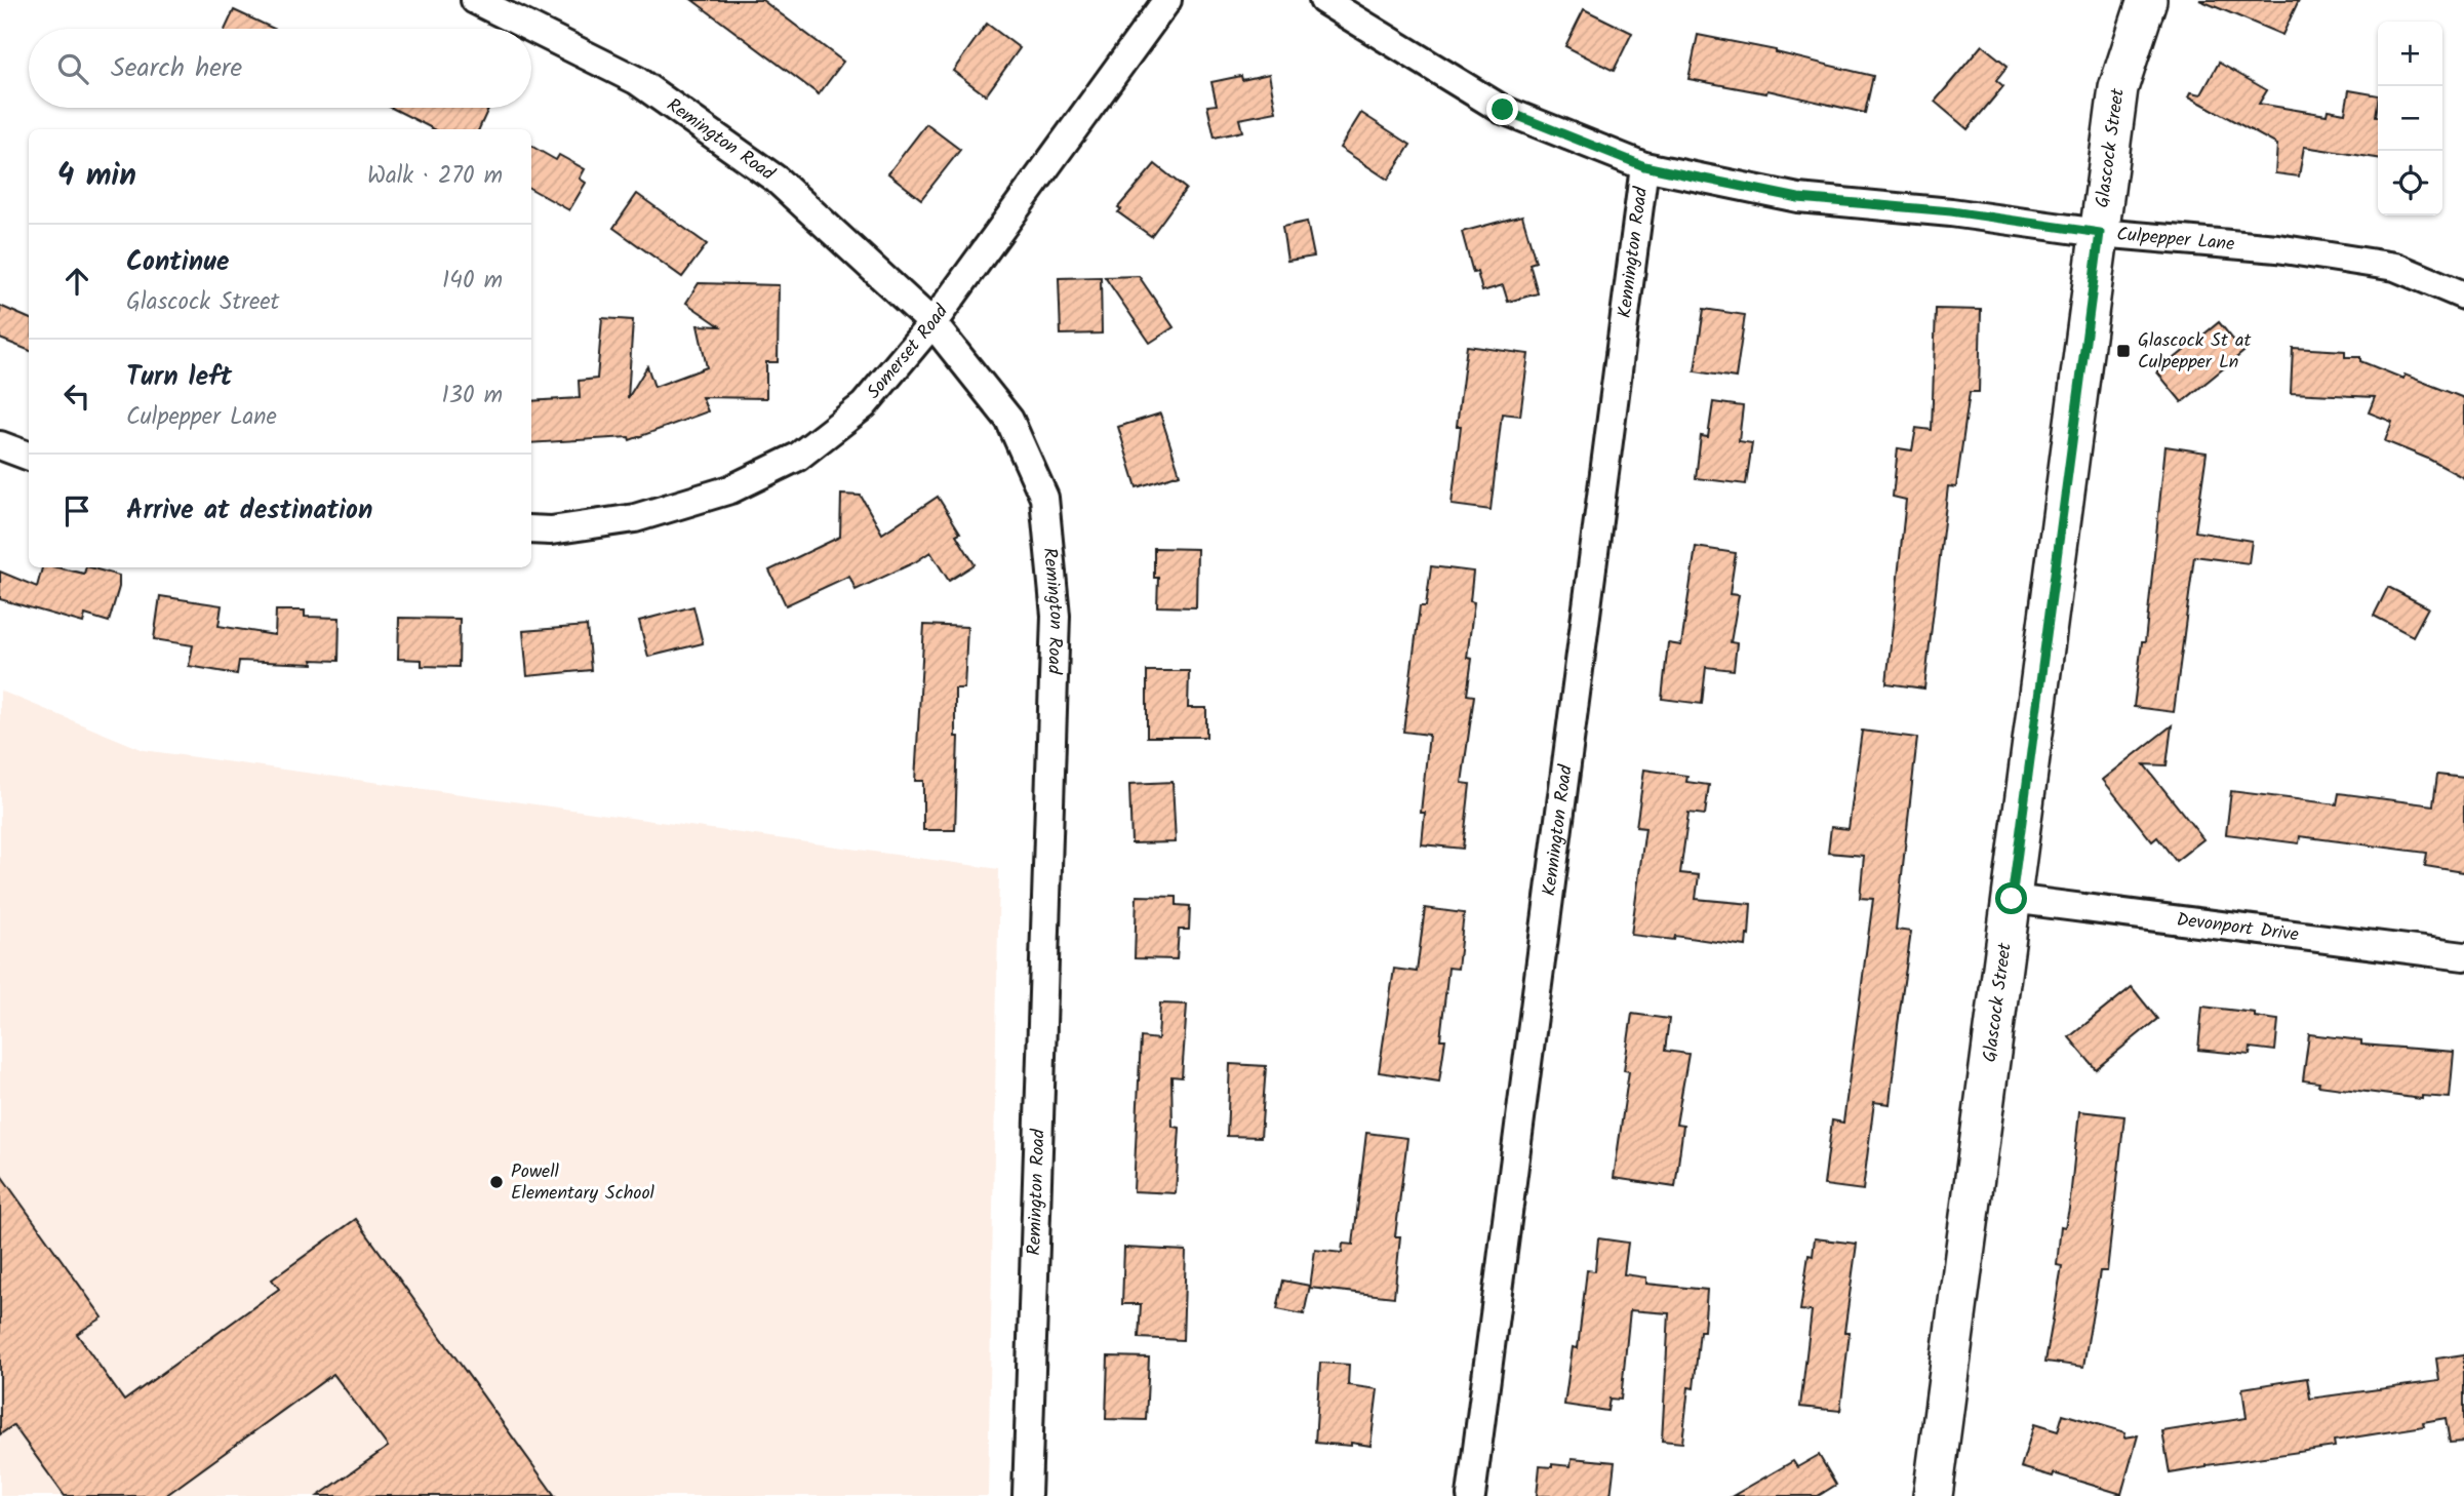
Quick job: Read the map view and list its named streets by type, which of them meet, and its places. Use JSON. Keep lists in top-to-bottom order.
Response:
{
  "streets": {
    "street": [
      "Remington Road",
      "Glascock Street",
      "Culpepper Lane",
      "Kennington Road",
      "Somerset Road",
      "Devonport Drive"
    ]
  },
  "crossings": [
    ["Remington Road", "Somerset Road"],
    ["Glascock Street", "Culpepper Lane"],
    ["Glascock Street", "Devonport Drive"],
    ["Culpepper Lane", "Kennington Road"]
  ],
  "places": {
    "transit": ["Glascock St at Culpepper Ln"],
    "other": ["Powell Elementary School"]
  },
  "page": {
    "map_buttons": ["+", "−"],
    "search": "Search here",
    "heading": ["4 min", "Walk · 270 m"],
    "list": [
      ["Continue", "Glascock Street", "140 m"],
      ["Turn left", "Culpepper Lane", "130 m"],
      "Arrive at destination"
    ]
  }
}
